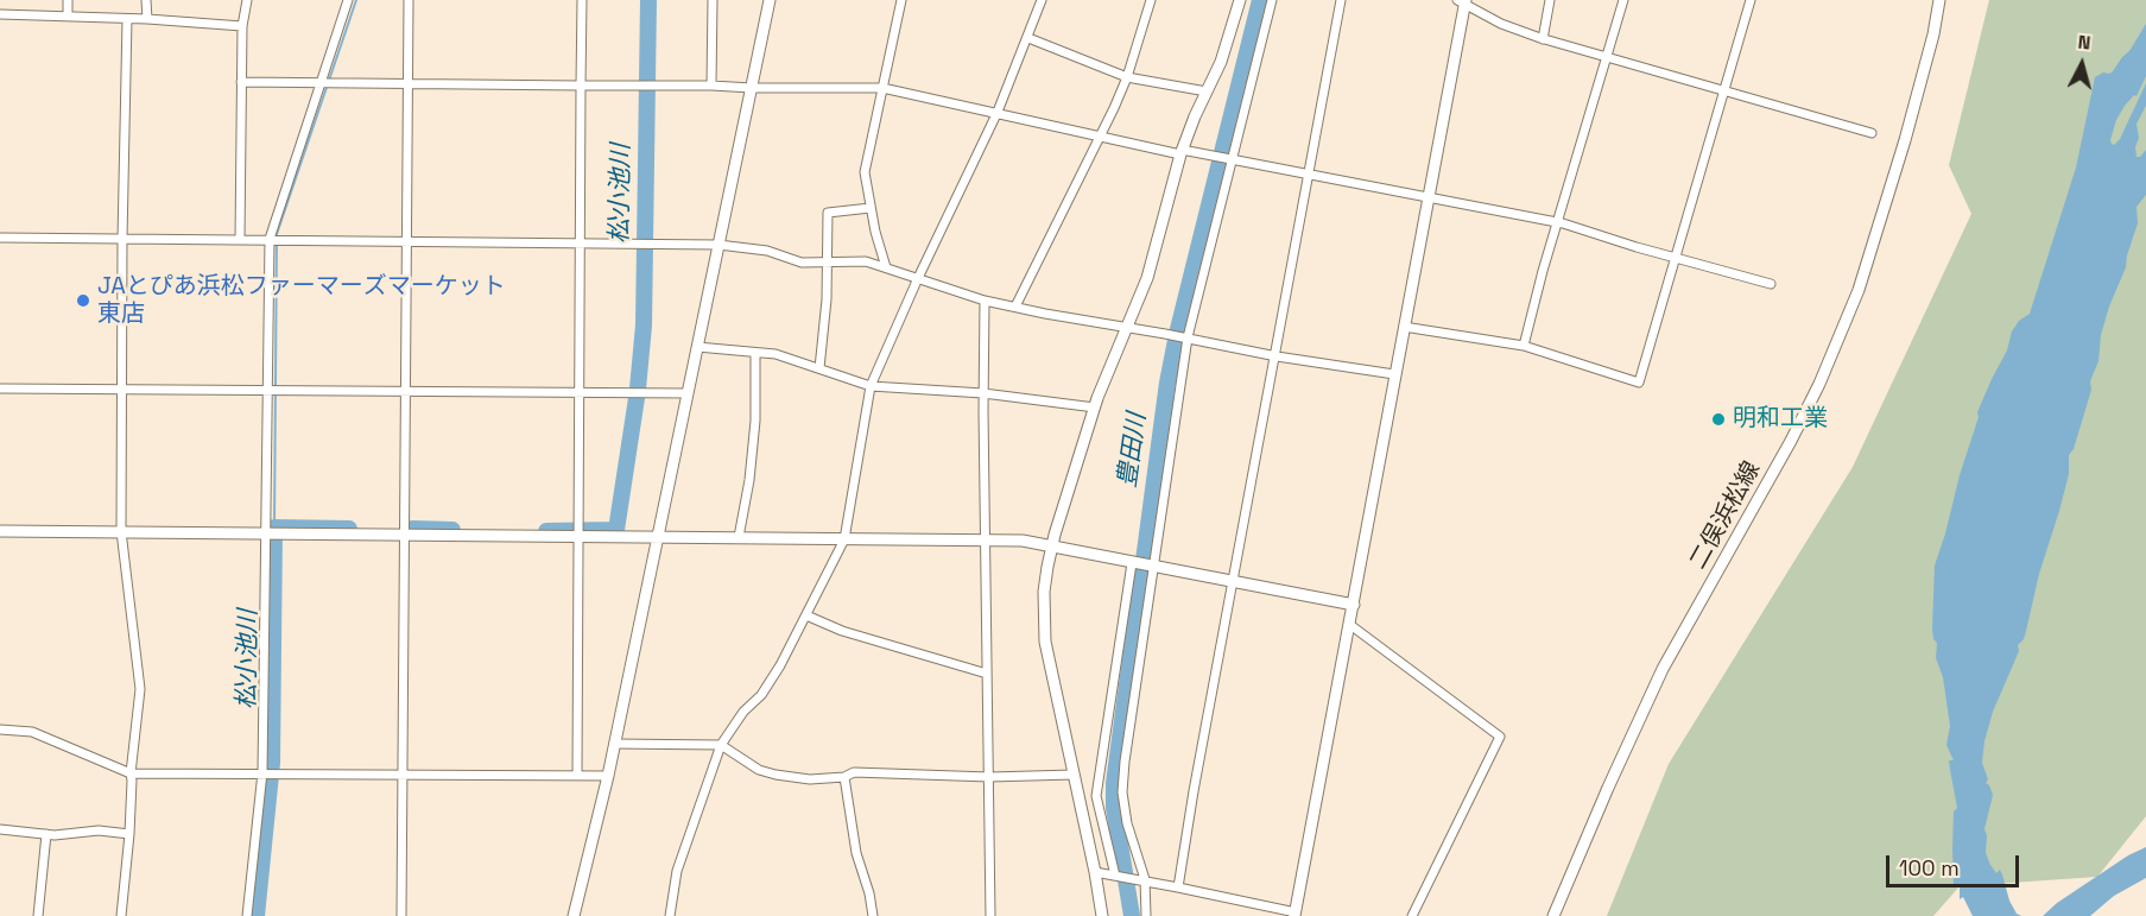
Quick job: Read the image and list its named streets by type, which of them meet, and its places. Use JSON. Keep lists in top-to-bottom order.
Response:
{
  "streets": {
    "street": ["二俣浜松線"]
  },
  "water": ["松小池川", "豊田川"],
  "places": ["JAとぴあ浜松ファーマーズマーケット 東店", "明和工業"],
  "scale_bar": "100 m",
  "north": "top"
}
